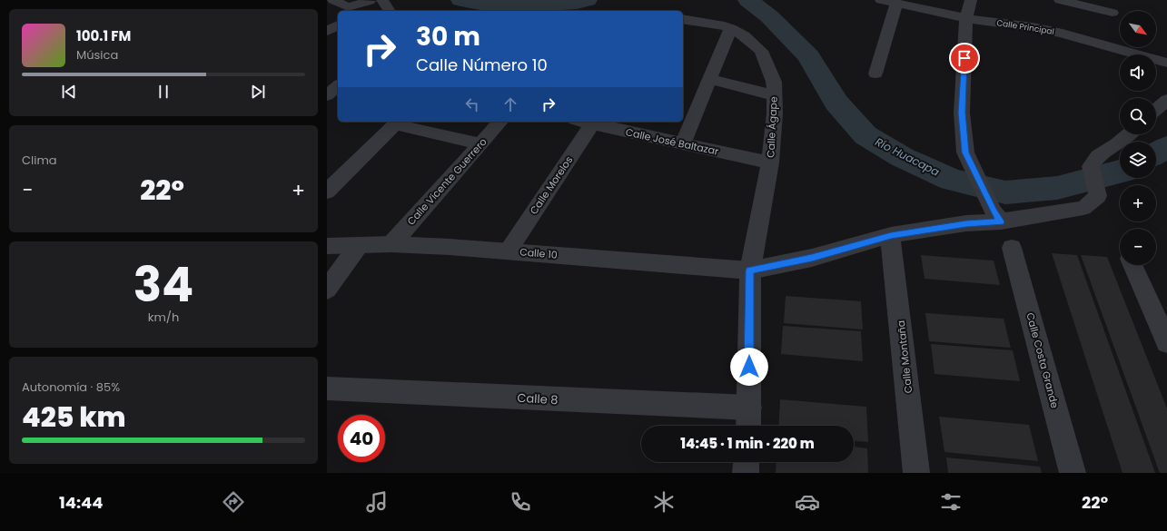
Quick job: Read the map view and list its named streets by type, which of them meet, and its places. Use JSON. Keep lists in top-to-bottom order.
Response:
{
  "streets": {
    "street": [
      "Calle Principal",
      "Calle Ágape",
      "Calle José Baltazar",
      "Calle Vicente Guerrero",
      "Calle Morelos",
      "Calle 10",
      "Calle Montaña",
      "Calle Costa Grande",
      "Calle 8"
    ]
  },
  "crossings": [
    ["Calle Ágape", "Calle José Baltazar"],
    ["Calle Ágape", "Calle 10"],
    ["Calle Ágape", "Calle 8"],
    ["Calle Vicente Guerrero", "Calle 10"],
    ["Calle Morelos", "Calle 10"]
  ],
  "water": ["Río Huacapa"],
  "north": "bottom right",
  "page": {
    "map_buttons": ["+", "−"],
    "turn": ["30 m", "Calle Número 10"],
    "song": ["100.1 FM", "Música"],
    "tile": [
      "Clima",
      ["34", "km/h"],
      ["Autonomía · 85%", "425 km"]
    ],
    "heat": ["−", "22°", "+"],
    "limit": "40",
    "trip": "14:45 · 1 min · 220 m",
    "tabs": ["14:44", "22°"]
  }
}
